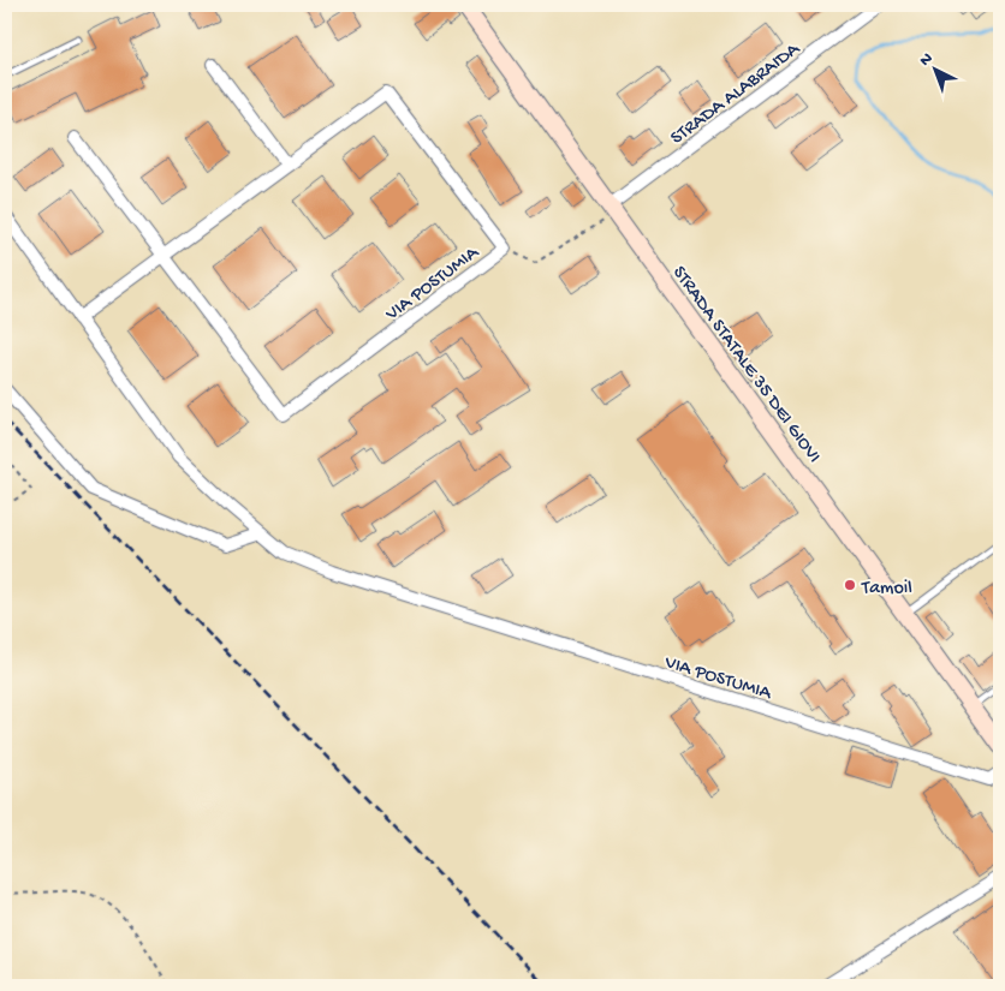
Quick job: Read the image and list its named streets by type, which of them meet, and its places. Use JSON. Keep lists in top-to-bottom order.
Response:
{
  "streets": {
    "main road": ["STRADA STATALE 35 DEI GIOVI"],
    "street": ["STRADA ALABRAIDA", "VIA POSTUMIA"]
  },
  "crossings": [
    ["STRADA ALABRAIDA", "STRADA STATALE 35 DEI GIOVI"]
  ],
  "places": ["Tamoil"],
  "north": "top left"
}
